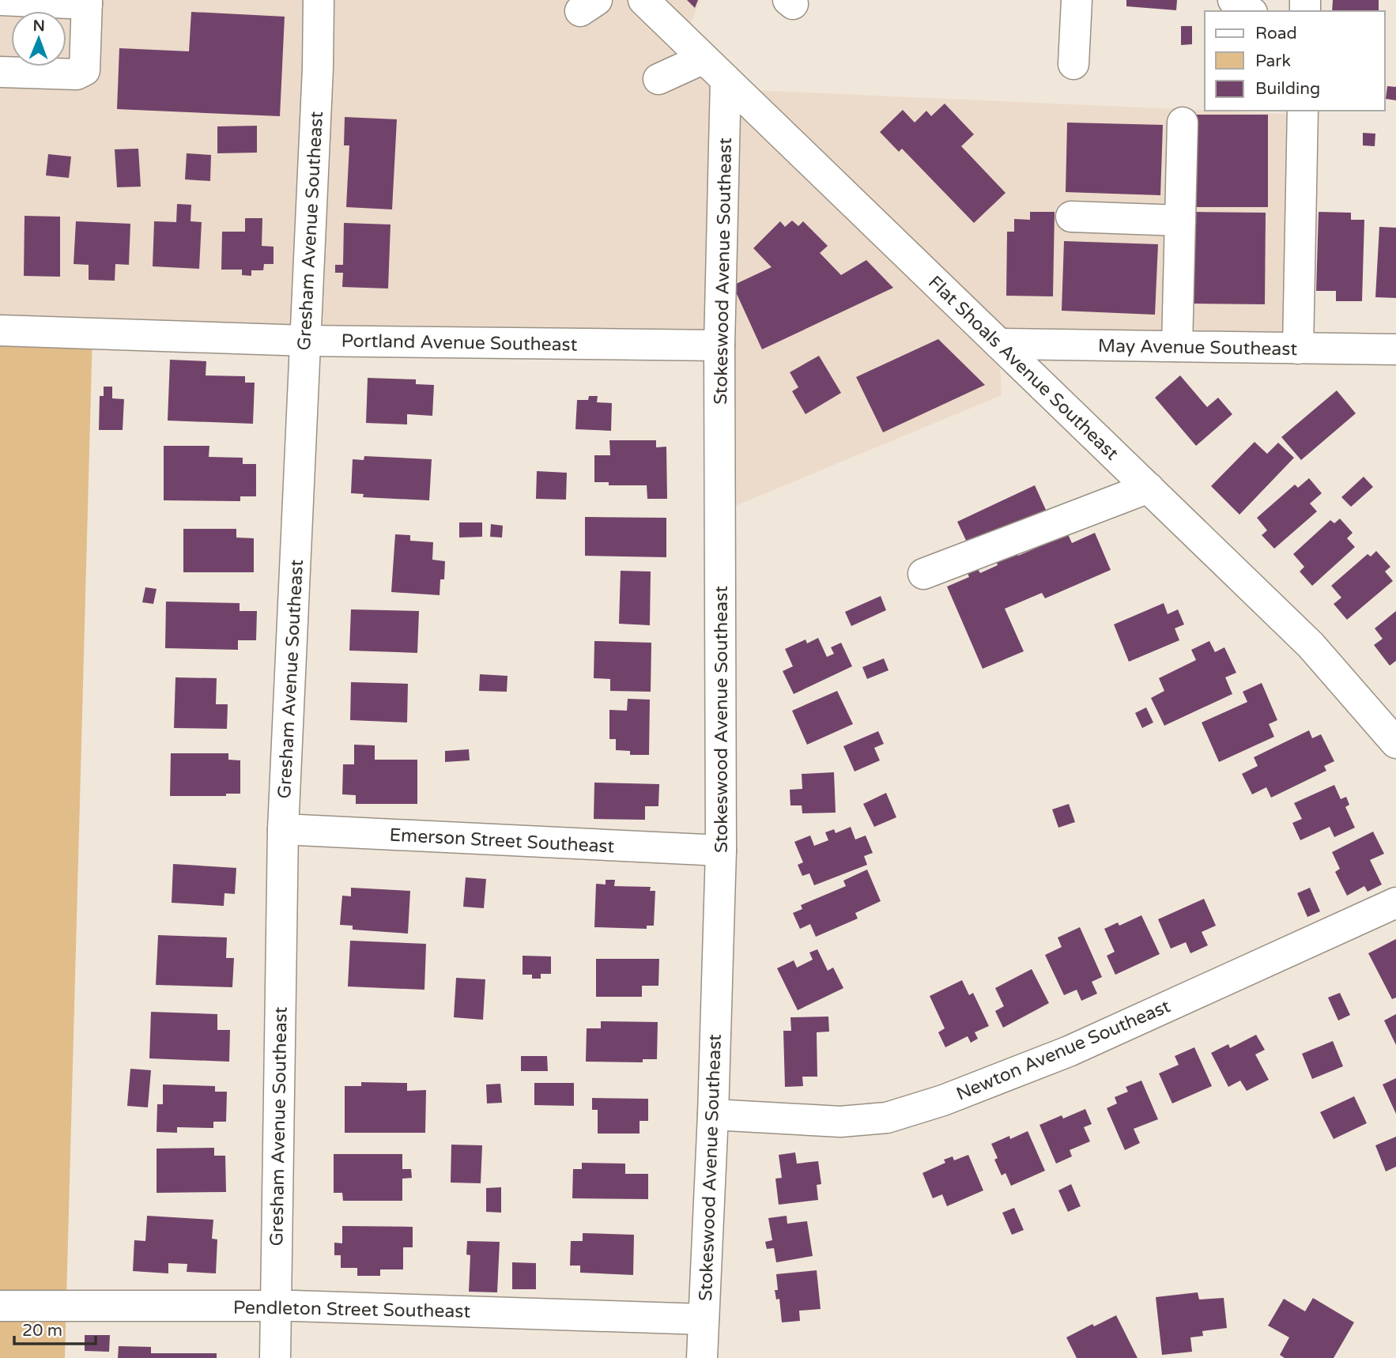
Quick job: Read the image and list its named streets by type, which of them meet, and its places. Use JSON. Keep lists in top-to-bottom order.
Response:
{
  "streets": {
    "street": [
      "Gresham Avenue Southeast",
      "Stokeswood Avenue Southeast",
      "Portland Avenue Southeast",
      "May Avenue Southeast",
      "Flat Shoals Avenue Southeast",
      "Emerson Street Southeast",
      "Newton Avenue Southeast",
      "Pendleton Street Southeast"
    ]
  },
  "crossings": [
    ["Gresham Avenue Southeast", "Portland Avenue Southeast"],
    ["Gresham Avenue Southeast", "Emerson Street Southeast"],
    ["Gresham Avenue Southeast", "Pendleton Street Southeast"],
    ["Stokeswood Avenue Southeast", "Portland Avenue Southeast"],
    ["Stokeswood Avenue Southeast", "Flat Shoals Avenue Southeast"],
    ["Stokeswood Avenue Southeast", "Emerson Street Southeast"],
    ["Stokeswood Avenue Southeast", "Newton Avenue Southeast"],
    ["Stokeswood Avenue Southeast", "Pendleton Street Southeast"],
    ["May Avenue Southeast", "Flat Shoals Avenue Southeast"]
  ],
  "legend": ["Road", "Park", "Building"],
  "scale_bar": "20 m",
  "north": "top"
}
